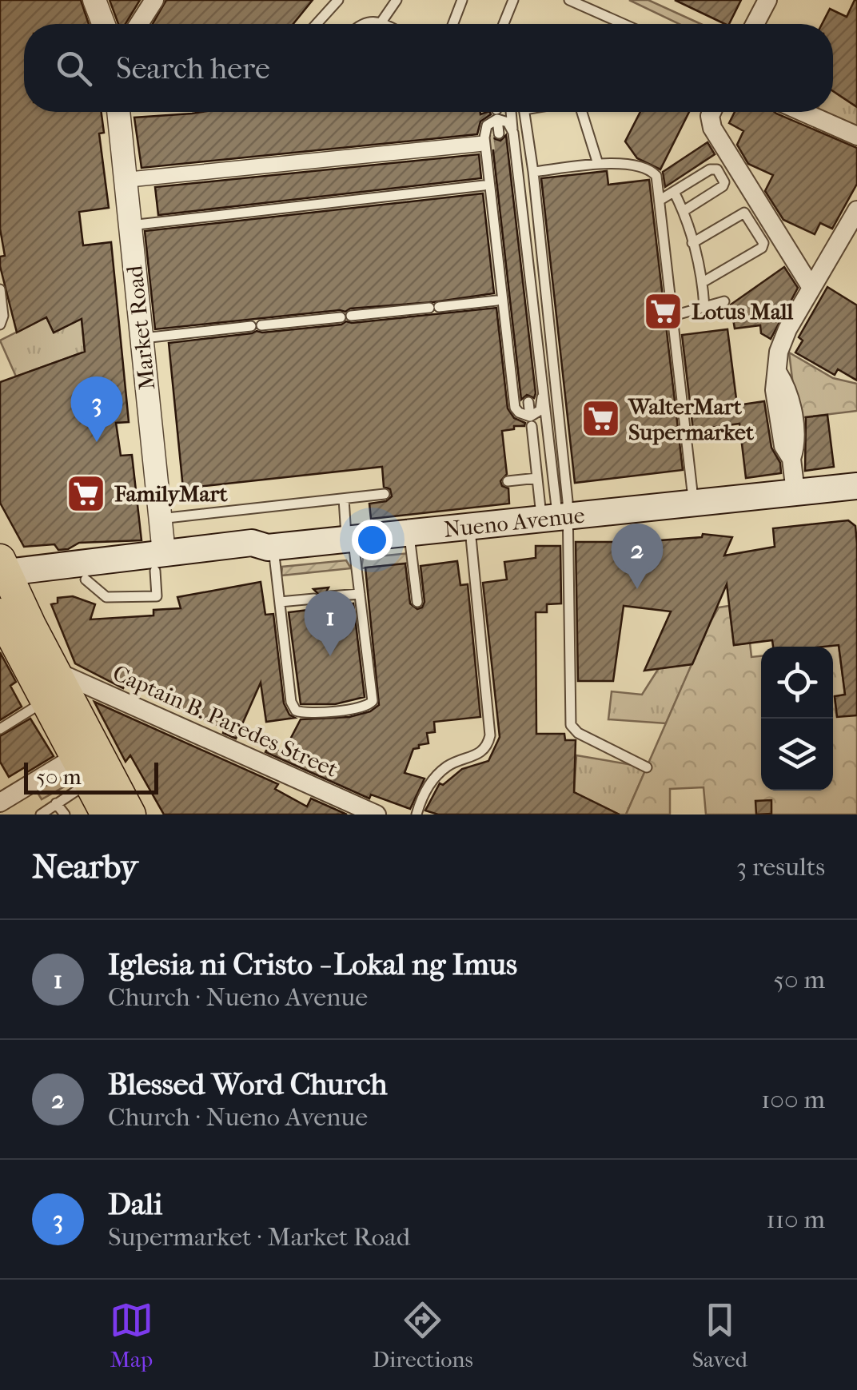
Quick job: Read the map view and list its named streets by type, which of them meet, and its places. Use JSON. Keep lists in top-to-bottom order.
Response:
{
  "streets": {
    "main road": ["Nueno Avenue"],
    "street": ["Market Road", "Captain B. Paredes Street"]
  },
  "crossings": [
    ["Market Road", "Nueno Avenue"]
  ],
  "places": {
    "supermarket": ["Lotus Mall", "WalterMart Supermarket", "FamilyMart"]
  },
  "scale_bar": "50 m",
  "page": {
    "search": "Search here",
    "pins": ["3", "2", "1"],
    "scale": "50 m",
    "heading": ["Nearby", "3 results"],
    "list": [
      {
        "mark": "1",
        "name": "Iglesia ni Cristo - Lokal ng Imus",
        "note": "Church · Nueno Avenue",
        "value": "50 m"
      },
      {
        "mark": "2",
        "name": "Blessed Word Church",
        "note": "Church · Nueno Avenue",
        "value": "100 m"
      },
      {
        "mark": "3",
        "name": "Dali",
        "note": "Supermarket · Market Road",
        "value": "110 m"
      }
    ],
    "nav": ["Map", "Directions", "Saved"]
  }
}
